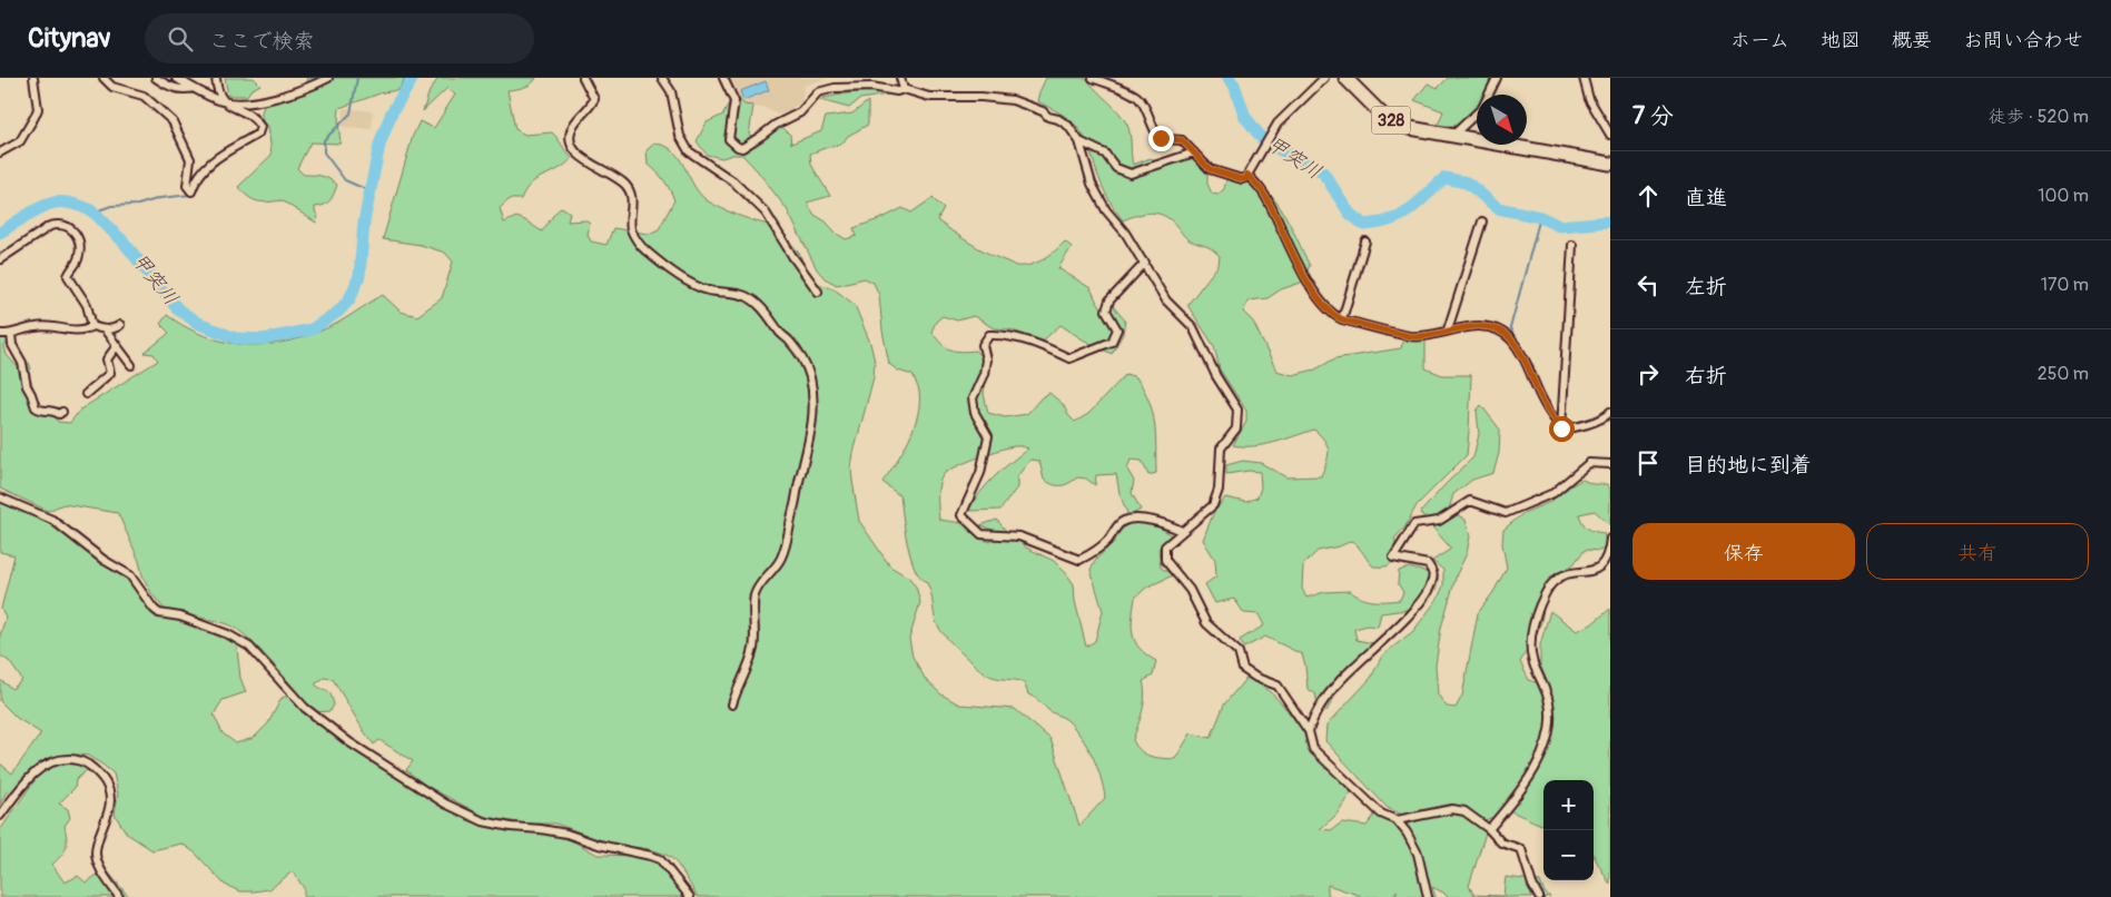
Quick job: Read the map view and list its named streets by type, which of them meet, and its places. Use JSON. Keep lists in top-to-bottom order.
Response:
{
  "streets": {
    "highway": ["328"]
  },
  "water": ["甲突川"],
  "north": "bottom right",
  "page": {
    "header": "Citynav",
    "search": "ここで検索",
    "nav": [
      "ホーム",
      "地図",
      "概要",
      "お問い合わせ"
    ],
    "heading": ["7 分", "徒歩 · 520 m"],
    "list": [
      ["直進", "100 m"],
      ["左折", "170 m"],
      ["右折", "250 m"],
      "目的地に到着"
    ],
    "buttons": ["保存", "共有"],
    "map_buttons": ["+", "−"]
  }
}
